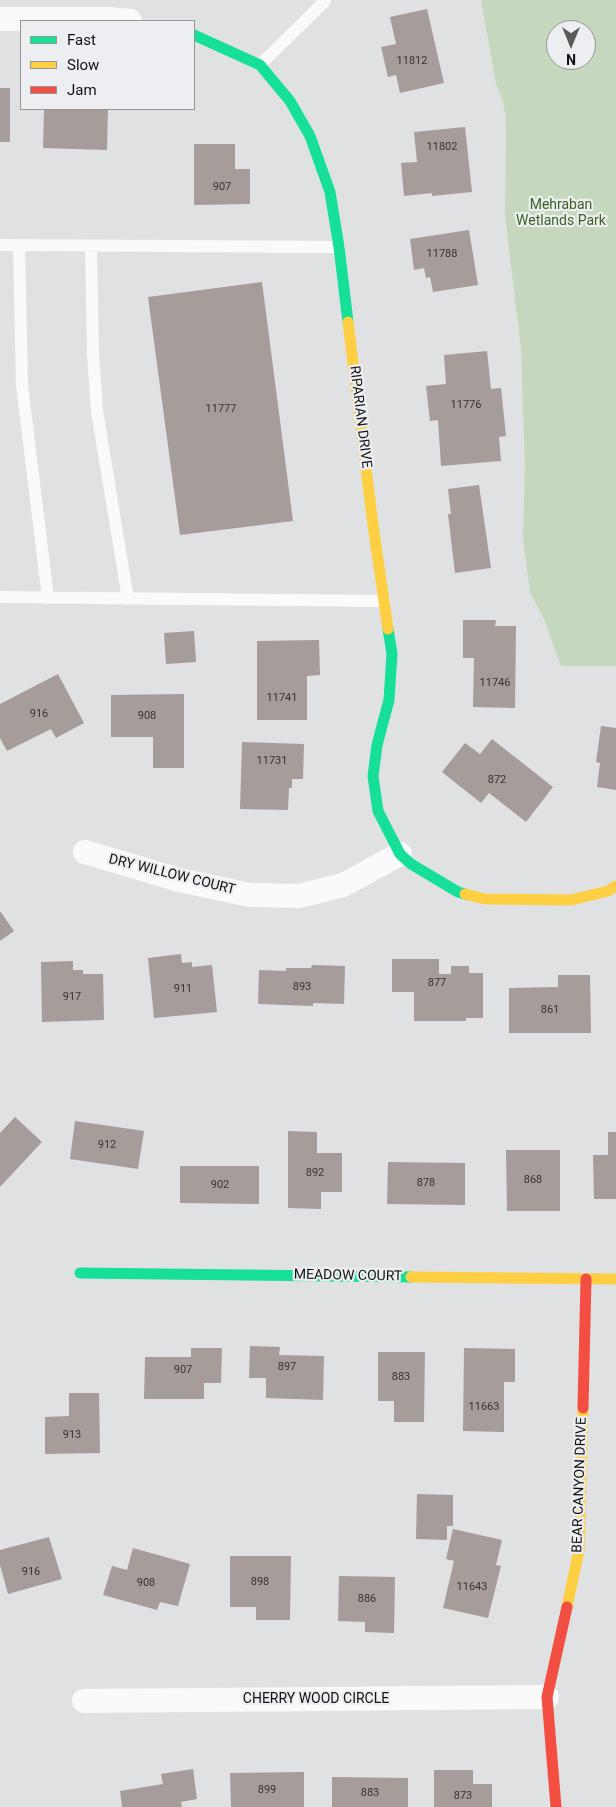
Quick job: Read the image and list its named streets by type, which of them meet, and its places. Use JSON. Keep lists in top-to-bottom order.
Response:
{
  "streets": {
    "street": [
      "RIPARIAN DRIVE",
      "DRY WILLOW COURT",
      "MEADOW COURT",
      "BEAR CANYON DRIVE",
      "CHERRY WOOD CIRCLE"
    ]
  },
  "crossings": [
    ["RIPARIAN DRIVE", "DRY WILLOW COURT"],
    ["MEADOW COURT", "BEAR CANYON DRIVE"],
    ["BEAR CANYON DRIVE", "CHERRY WOOD CIRCLE"]
  ],
  "parks": ["Mehraban Wetlands Park"],
  "house_numbers": [
    "11812",
    "11802",
    "907",
    "11788",
    "11776",
    "11777",
    "11746",
    "11741",
    "916",
    "908",
    "11731",
    "872",
    "877",
    "893",
    "911",
    "917",
    "861",
    "912",
    "892",
    "868",
    "878",
    "902",
    "897",
    "907",
    "883",
    "11663",
    "913",
    "916",
    "898",
    "908",
    "11643",
    "886",
    "899",
    "883",
    "873"
  ],
  "legend": ["Fast", "Slow", "Jam"],
  "north": "bottom"
}
